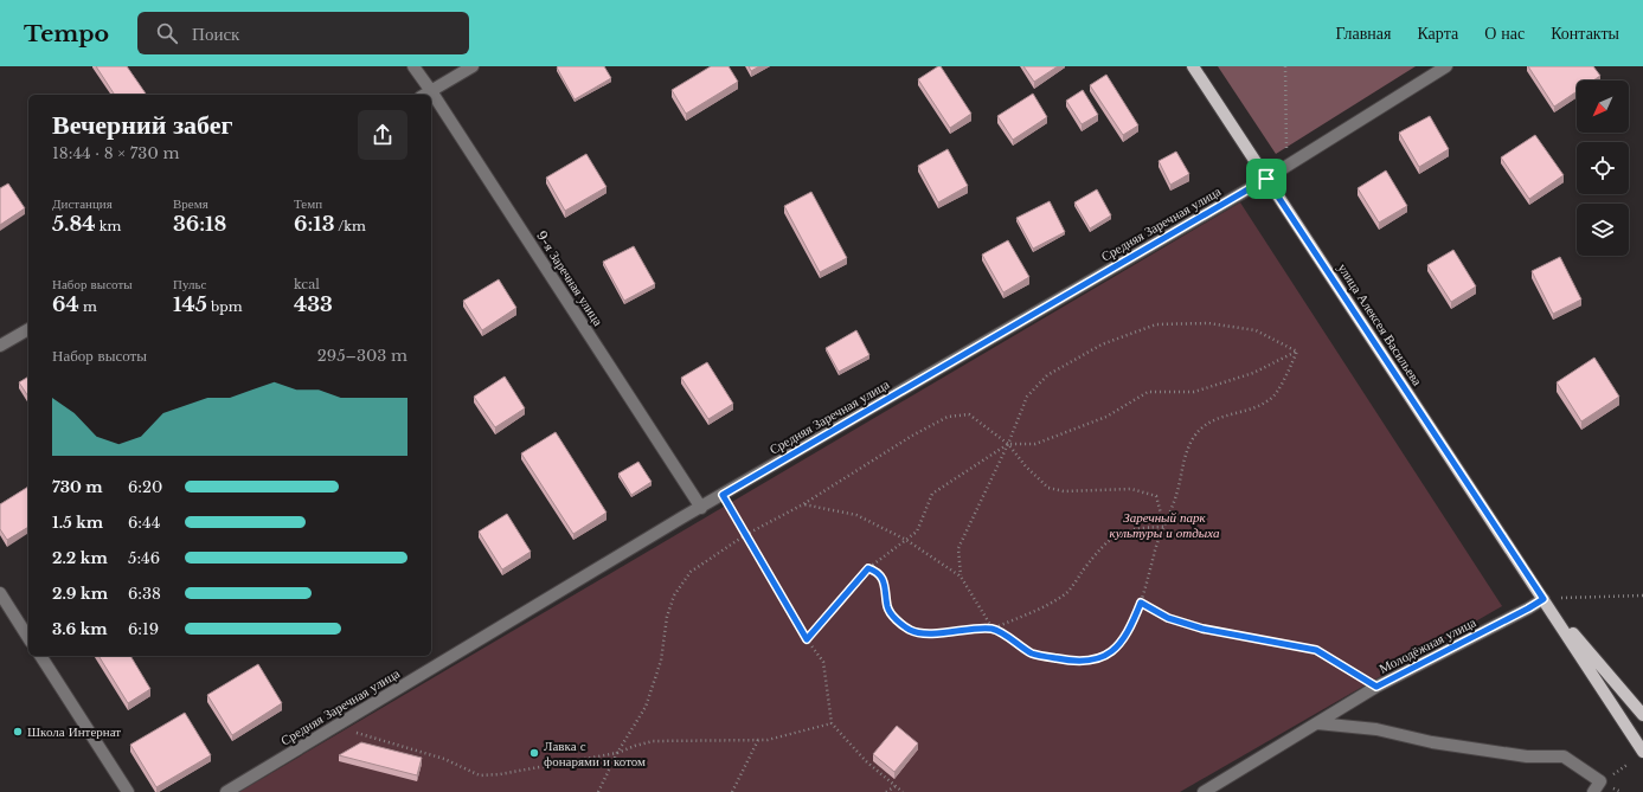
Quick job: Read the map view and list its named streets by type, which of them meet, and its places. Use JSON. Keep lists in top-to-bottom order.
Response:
{
  "streets": {
    "main road": ["улица Алексея Васильева"],
    "street": ["Средняя Заречная улица", "9-я Заречная улица", "Молодёжная улица"]
  },
  "crossings": [
    ["Средняя Заречная улица", "9-я Заречная улица"],
    ["Средняя Заречная улица", "улица Алексея Васильева"],
    ["улица Алексея Васильева", "Молодёжная улица"]
  ],
  "parks": ["Заречный парк культуры и отдыха"],
  "places": ["Школа Интернат", "Лавка с фонарями и котом"],
  "north": "bottom left",
  "page": {
    "header": "Tempo",
    "search": "Поиск",
    "nav": [
      "Главная",
      "Карта",
      "О нас",
      "Контакты"
    ],
    "heading": ["Вечерний забег", "18:44 · 8 × 730 m"],
    "stats": [
      ["Дистанция", "5.84 km"],
      ["Время", "36:18"],
      ["Темп", "6:13 /km"],
      ["Набор высоты", "64 m"],
      ["Пульс", "145 bpm"],
      ["kcal", "433"]
    ],
    "chart": ["Набор высоты", "295–303 m"],
    "list": [
      {
        "name": "730 m",
        "note": "6:20"
      },
      {
        "name": "1.5 km",
        "note": "6:44"
      },
      {
        "name": "2.2 km",
        "note": "5:46"
      },
      {
        "name": "2.9 km",
        "note": "6:38"
      },
      {
        "name": "3.6 km",
        "note": "6:19"
      }
    ]
  }
}
